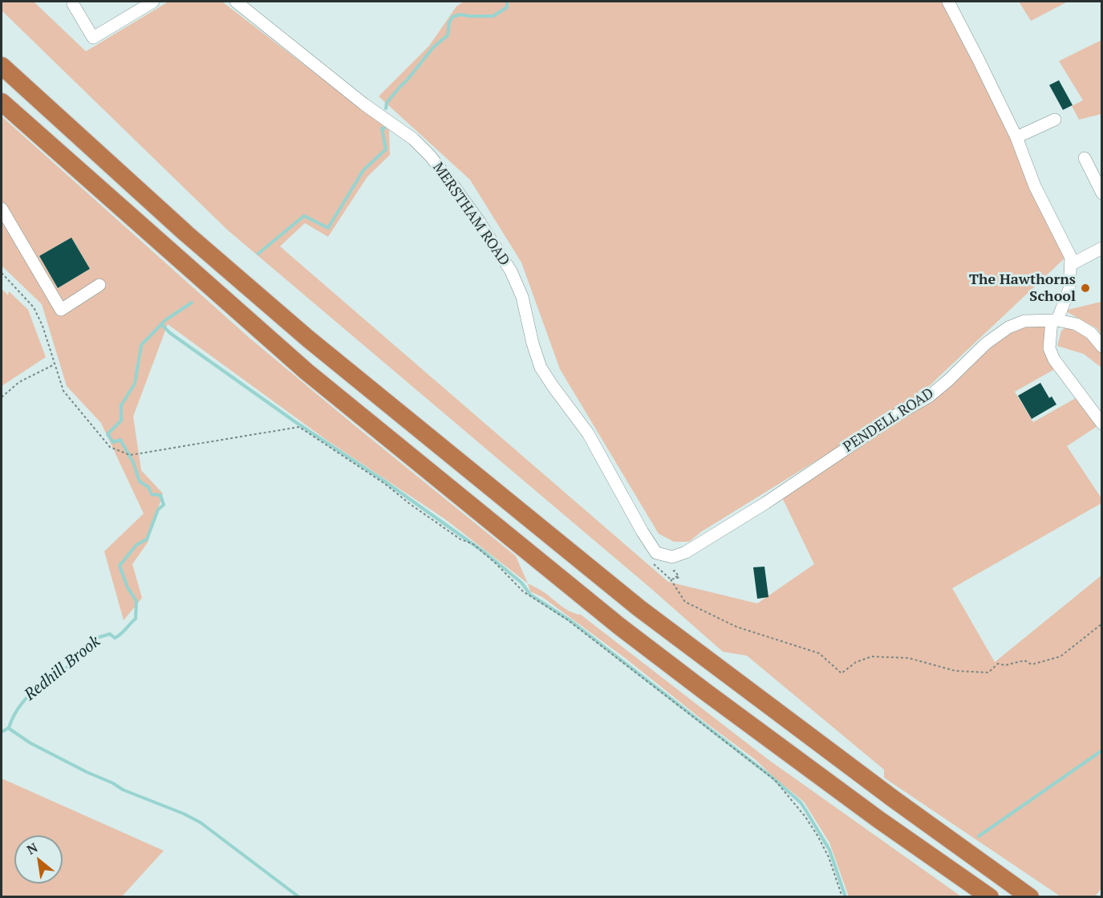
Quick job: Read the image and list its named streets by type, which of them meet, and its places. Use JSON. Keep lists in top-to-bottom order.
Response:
{
  "streets": {
    "street": ["MERSTHAM ROAD", "PENDELL ROAD"]
  },
  "crossings": [
    ["MERSTHAM ROAD", "PENDELL ROAD"]
  ],
  "water": ["Redhill Brook"],
  "places": ["The Hawthorns School"],
  "north": "top left"
}
